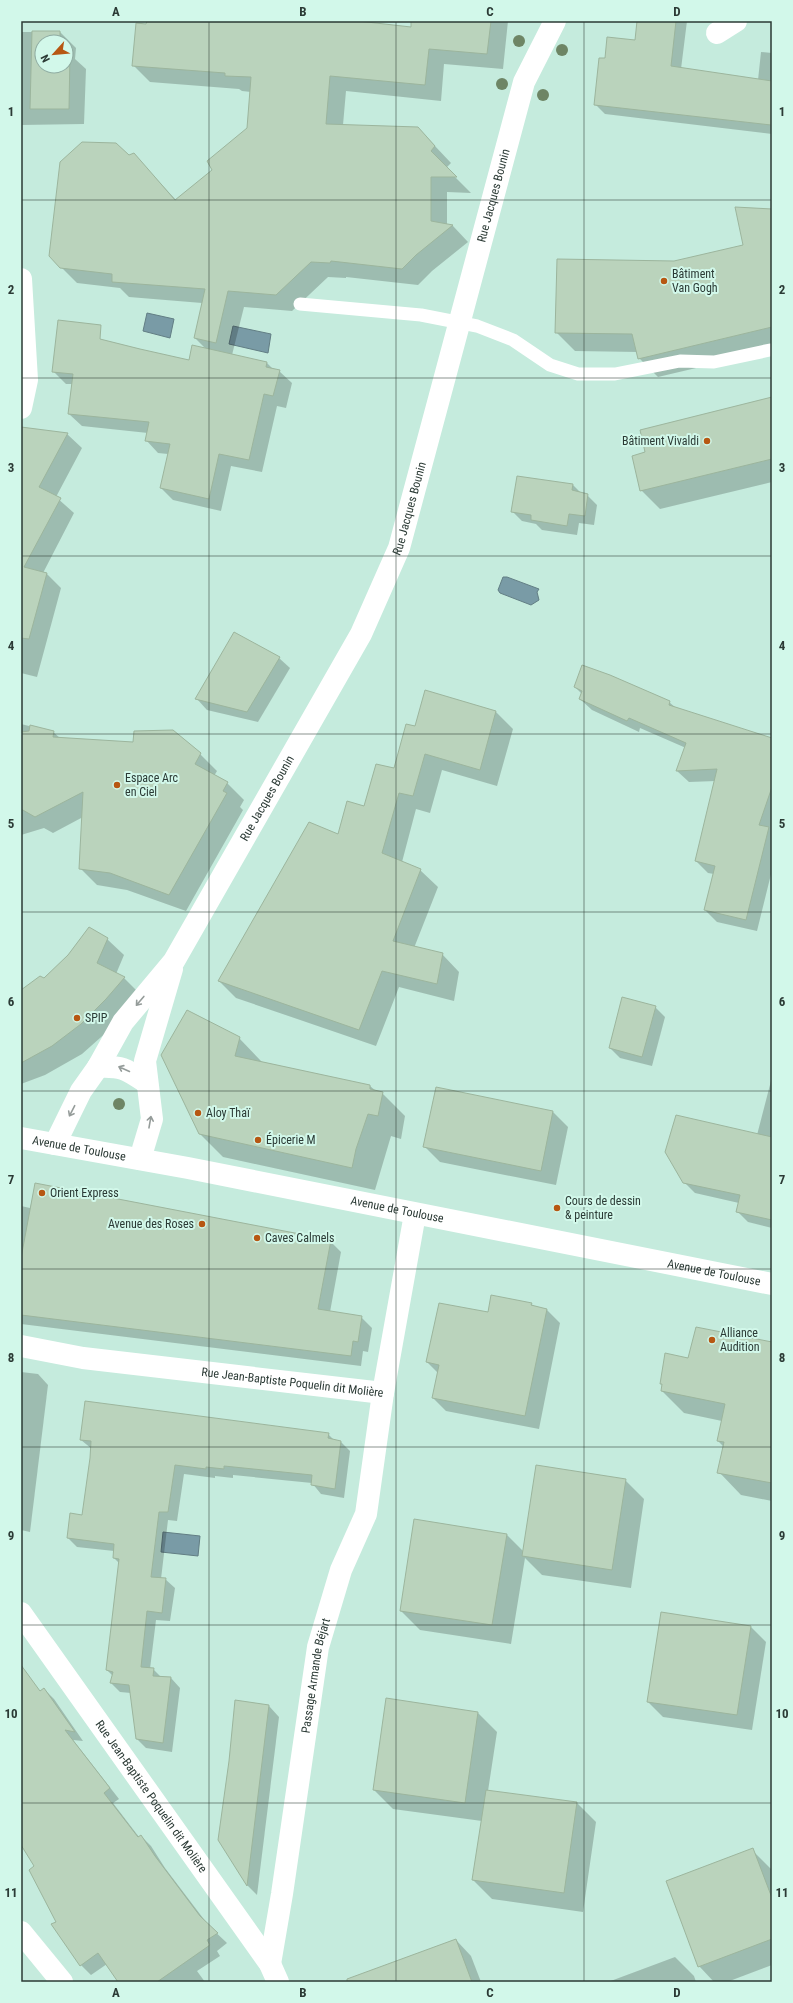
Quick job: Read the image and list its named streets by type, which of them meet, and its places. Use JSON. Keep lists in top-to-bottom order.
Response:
{
  "streets": {
    "street": [
      "Rue Jacques Bounin",
      "Avenue de Toulouse",
      "Rue Jean-Baptiste Poquelin dit Molière",
      "Passage Armande Béjart"
    ]
  },
  "crossings": [
    ["Rue Jacques Bounin", "Avenue de Toulouse"],
    ["Avenue de Toulouse", "Rue Jean-Baptiste Poquelin dit Molière"],
    ["Rue Jean-Baptiste Poquelin dit Molière", "Passage Armande Béjart"]
  ],
  "places": [
    "Bâtiment Van Gogh",
    "Bâtiment Vivaldi",
    "Espace Arc en Ciel",
    "SPIP",
    "Aloy Thaï",
    "Épicerie M",
    "Orient Express",
    "Cours de dessin & peinture",
    "Avenue des Roses",
    "Caves Calmels",
    "Alliance Audition"
  ],
  "north": "bottom left",
  "grid": {
    "columns": [
      "A",
      "B",
      "C",
      "D"
    ],
    "rows": [
      "1",
      "2",
      "3",
      "4",
      "5",
      "6",
      "7",
      "8",
      "9",
      "10",
      "11"
    ]
  }
}
